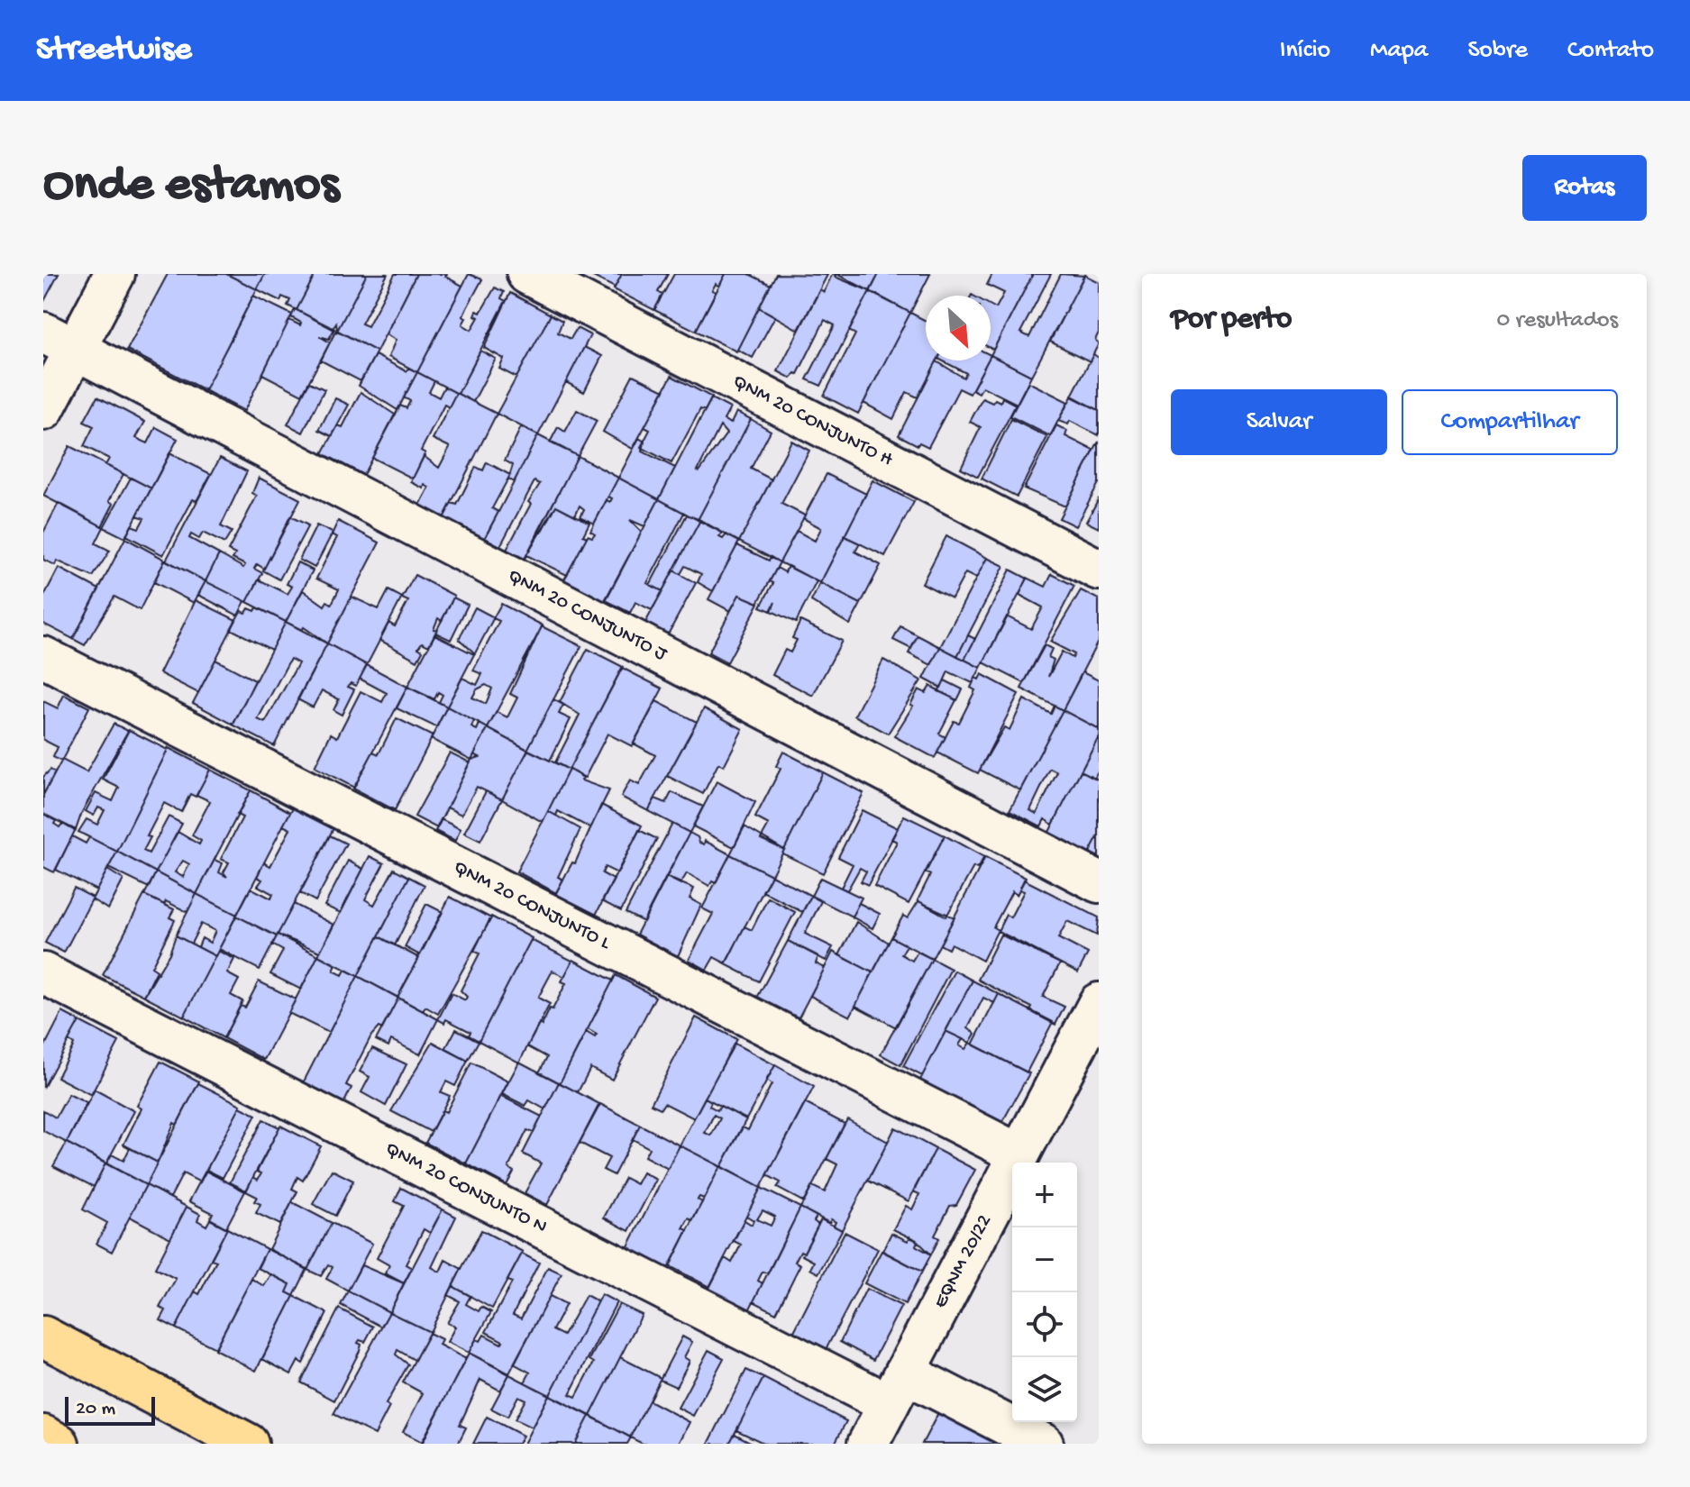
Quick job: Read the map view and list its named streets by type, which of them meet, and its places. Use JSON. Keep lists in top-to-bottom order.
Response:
{
  "streets": {
    "street": [
      "QNM 20 CONJUNTO H",
      "QNM 20 CONJUNTO J",
      "QNM 20 CONJUNTO L",
      "QNM 20 CONJUNTO N",
      "EQNM 20/22"
    ]
  },
  "crossings": [
    ["QNM 20 CONJUNTO L", "EQNM 20/22"],
    ["QNM 20 CONJUNTO N", "EQNM 20/22"]
  ],
  "scale_bar": "20 m",
  "north": "bottom right",
  "page": {
    "header": "Streetwise",
    "nav": [
      "Início",
      "Mapa",
      "Sobre",
      "Contato"
    ],
    "buttons": [
      "Rotas",
      ["Salvar", "Compartilhar"]
    ],
    "title": "Onde estamos",
    "heading": ["Por perto", "0 resultados"],
    "map_buttons": ["+", "−"],
    "scale": "20 m"
  }
}
